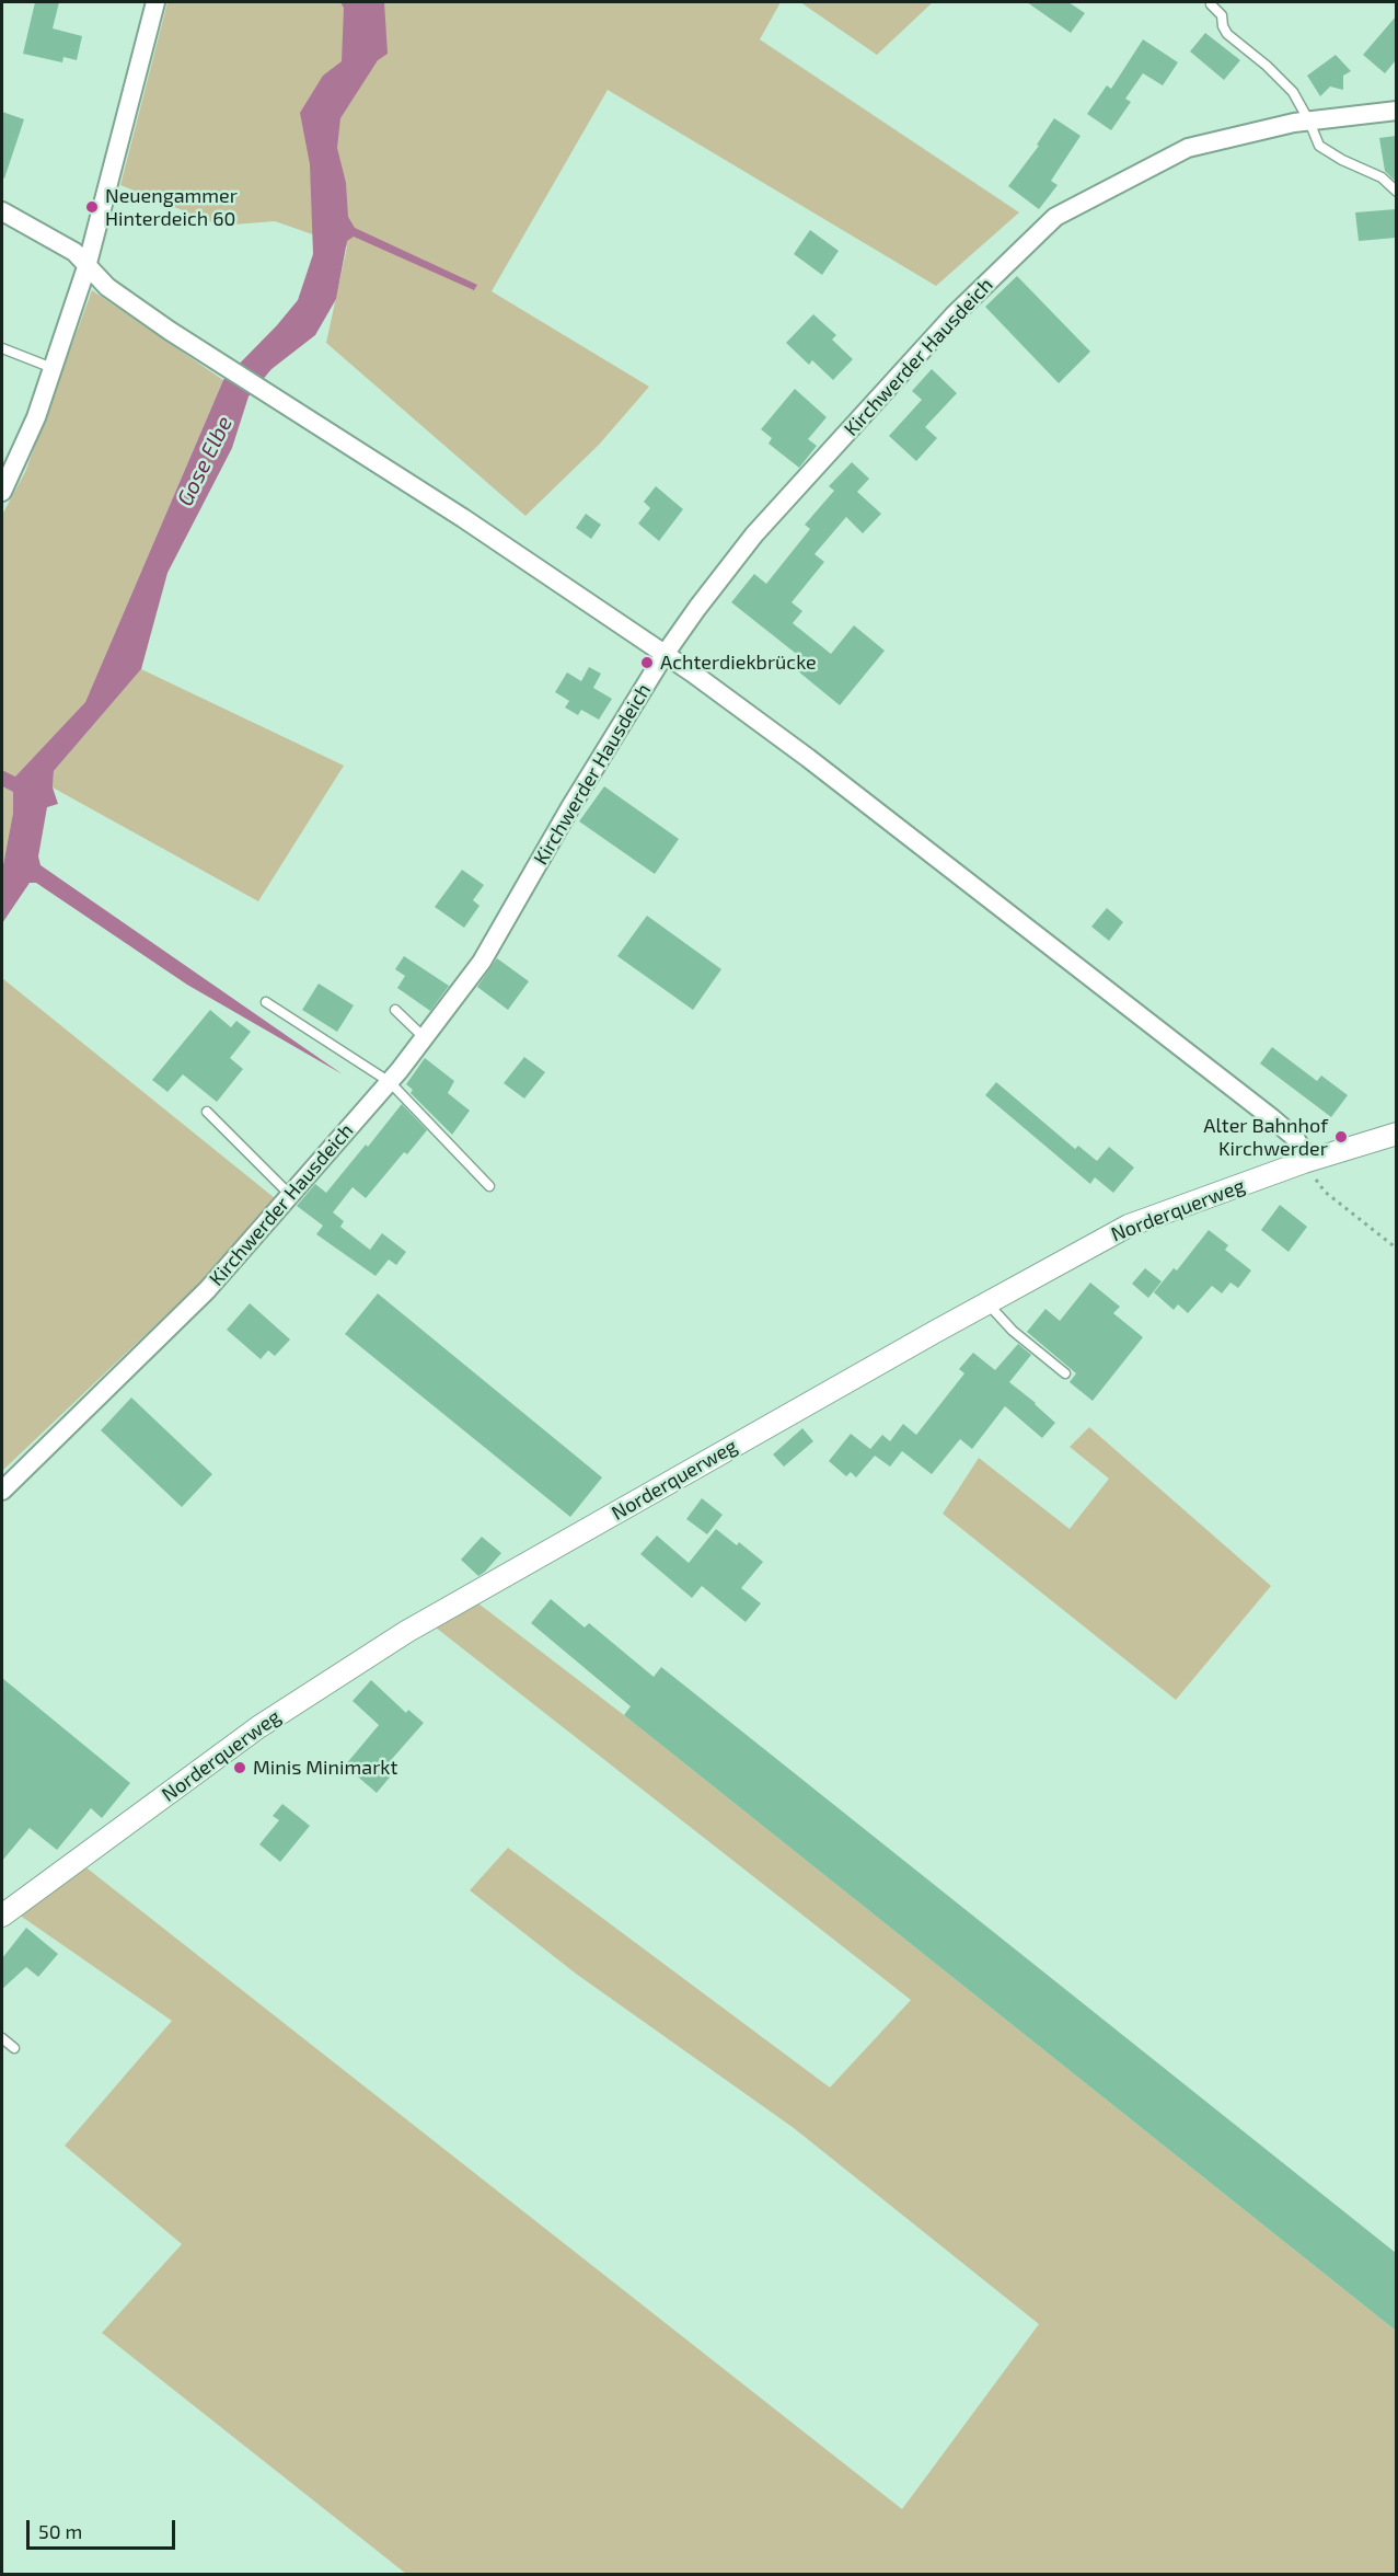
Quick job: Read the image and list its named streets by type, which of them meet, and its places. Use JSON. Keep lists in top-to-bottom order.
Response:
{
  "streets": {
    "street": ["Kirchwerder Hausdeich", "Norderquerweg"]
  },
  "water": ["Gose Elbe"],
  "places": [
    "Neuengammer Hinterdeich 60",
    "Achterdiekbrücke",
    "Alter Bahnhof Kirchwerder",
    "Minis Minimarkt"
  ],
  "scale_bar": "50 m"
}
